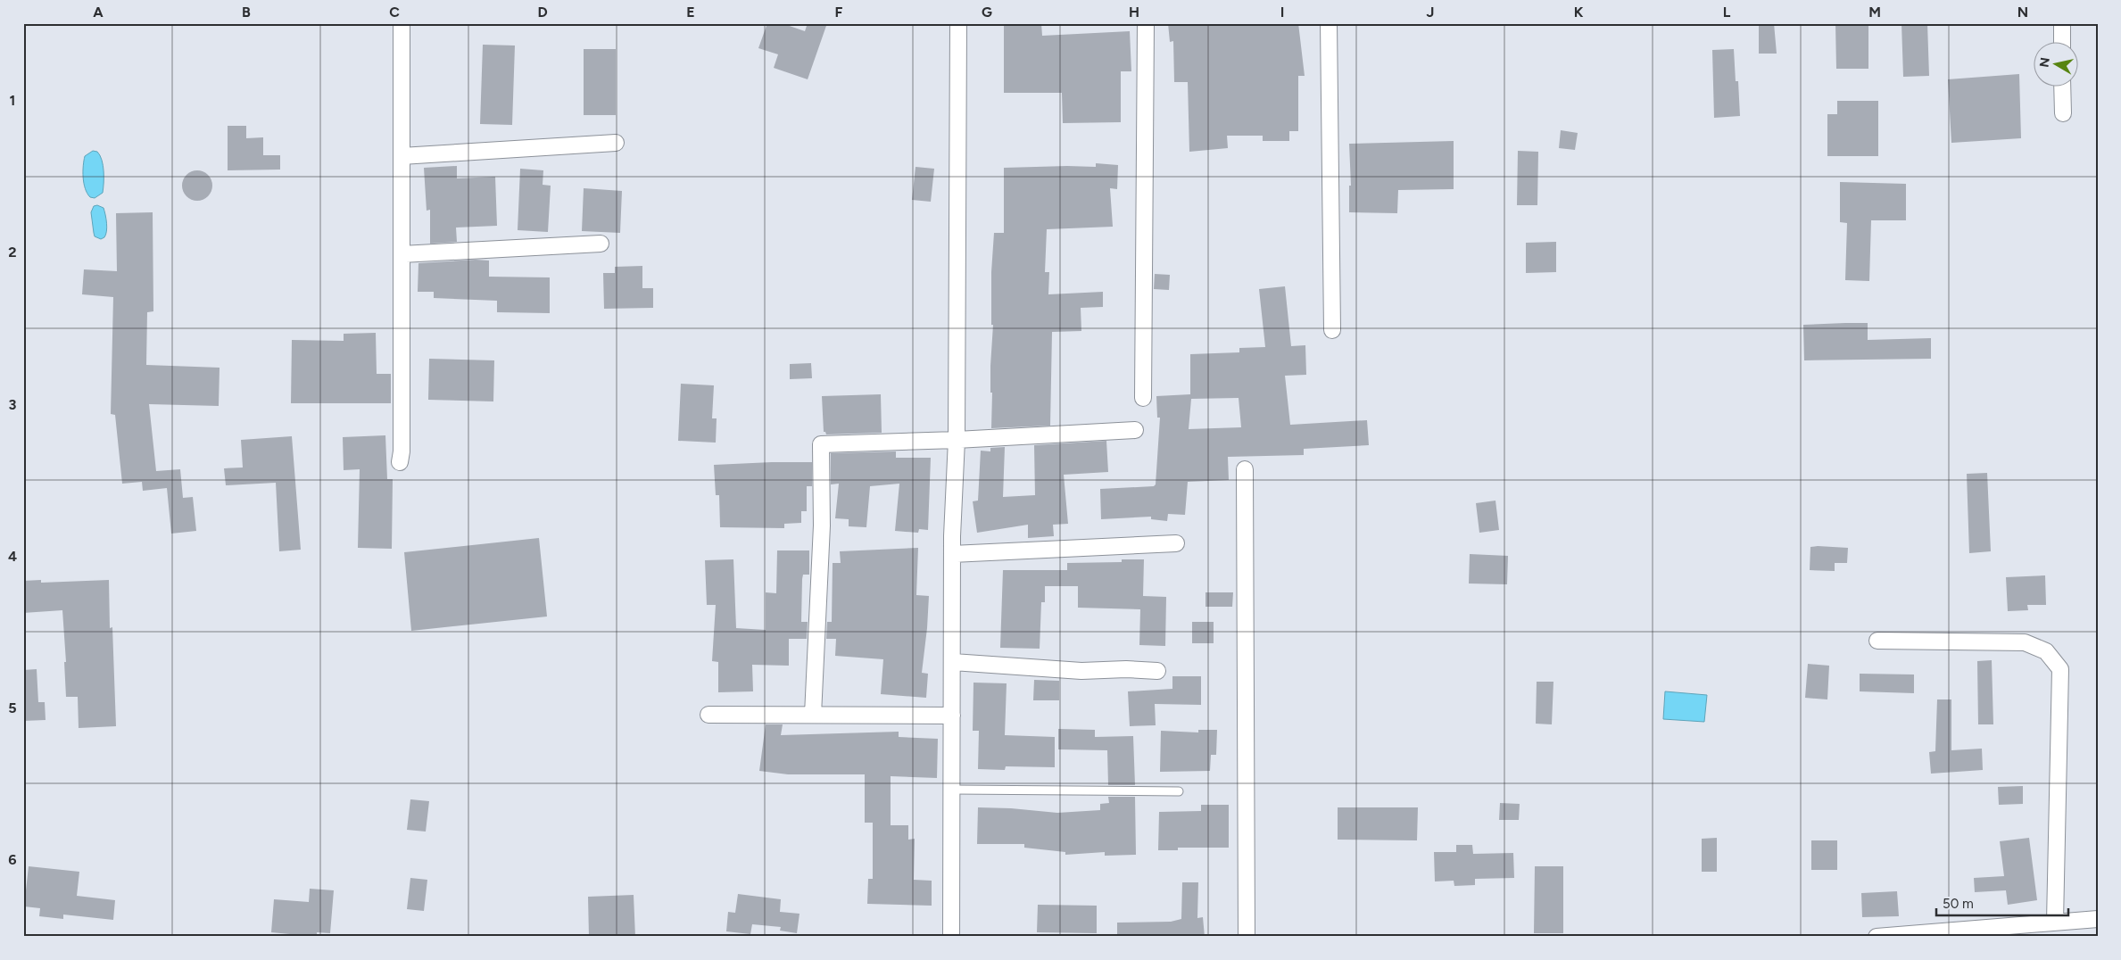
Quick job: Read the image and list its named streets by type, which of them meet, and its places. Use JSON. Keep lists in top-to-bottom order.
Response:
{
  "scale_bar": "50 m",
  "north": "left",
  "grid": {
    "columns": [
      "A",
      "B",
      "C",
      "D",
      "E",
      "F",
      "G",
      "H",
      "I",
      "J",
      "K",
      "L",
      "M",
      "N"
    ],
    "rows": [
      "1",
      "2",
      "3",
      "4",
      "5",
      "6"
    ]
  }
}
